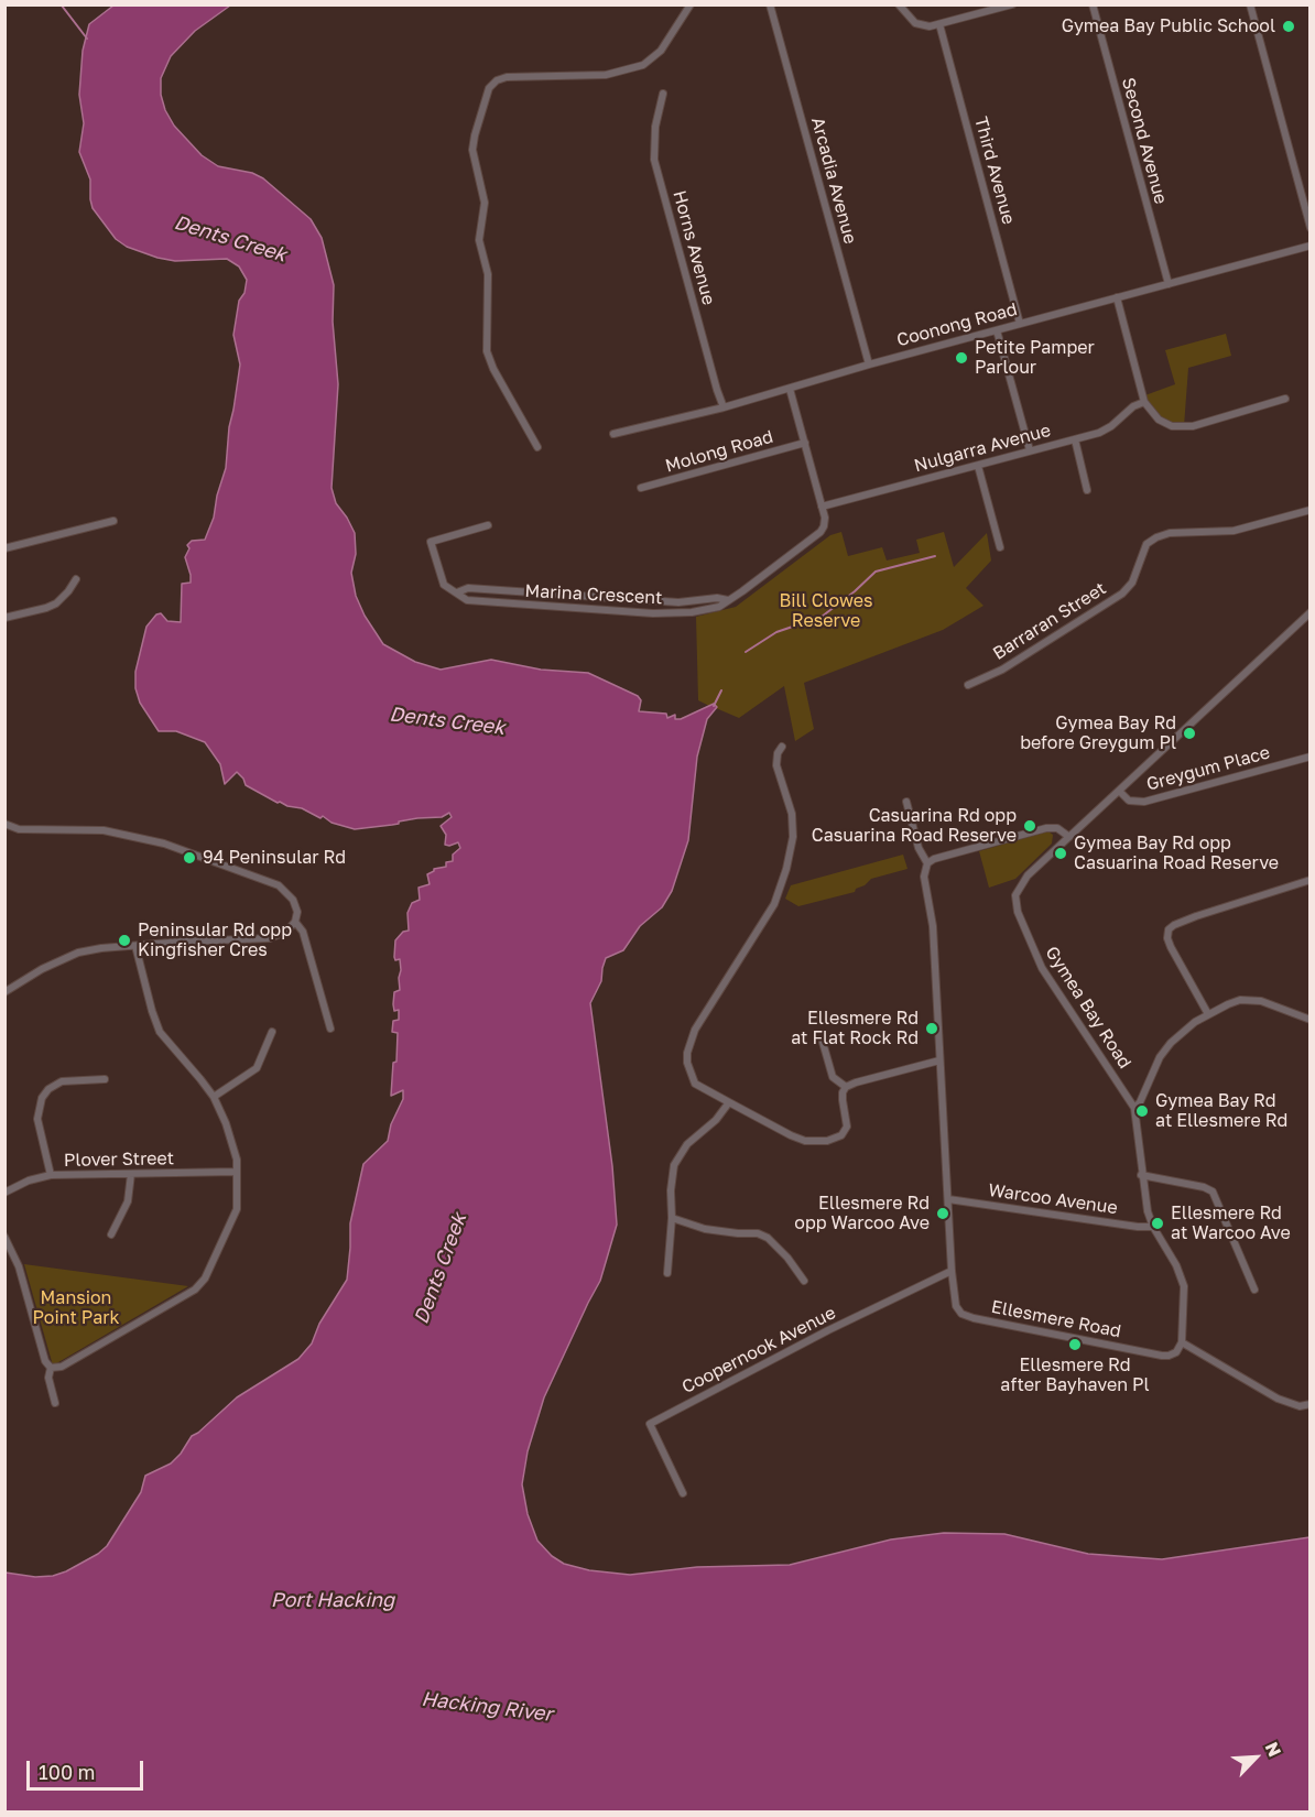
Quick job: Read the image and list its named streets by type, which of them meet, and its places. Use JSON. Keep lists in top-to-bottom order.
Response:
{
  "streets": {
    "street": [
      "Second Avenue",
      "Third Avenue",
      "Arcadia Avenue",
      "Horns Avenue",
      "Coonong Road",
      "Nulgarra Avenue",
      "Molong Road",
      "Marina Crescent",
      "Barraran Street",
      "Greygum Place",
      "Gymea Bay Road",
      "Plover Street",
      "Warcoo Avenue",
      "Ellesmere Road",
      "Coopernook Avenue"
    ]
  },
  "crossings": [
    ["Second Avenue", "Coonong Road"],
    ["Third Avenue", "Coonong Road"],
    ["Arcadia Avenue", "Coonong Road"],
    ["Horns Avenue", "Coonong Road"],
    ["Coonong Road", "Marina Crescent"],
    ["Nulgarra Avenue", "Marina Crescent"],
    ["Molong Road", "Marina Crescent"],
    ["Greygum Place", "Gymea Bay Road"],
    ["Warcoo Avenue", "Ellesmere Road"],
    ["Ellesmere Road", "Coopernook Avenue"]
  ],
  "water": ["Dents Creek", "Port Hacking", "Hacking River"],
  "parks": ["Bill Clowes Reserve", "Mansion Point Park"],
  "places": [
    "Gymea Bay Public School",
    "Petite Pamper Parlour",
    "Gymea Bay Rd before Greygum Pl",
    "Casuarina Rd opp Casuarina Road Reserve",
    "Gymea Bay Rd opp Casuarina Road Reserve",
    "94 Peninsular Rd",
    "Peninsular Rd opp Kingfisher Cres",
    "Ellesmere Rd at Flat Rock Rd",
    "Gymea Bay Rd at Ellesmere Rd",
    "Ellesmere Rd opp Warcoo Ave",
    "Ellesmere Rd at Warcoo Ave",
    "Ellesmere Rd after Bayhaven Pl"
  ],
  "scale_bar": "100 m",
  "north": "top right"
}
